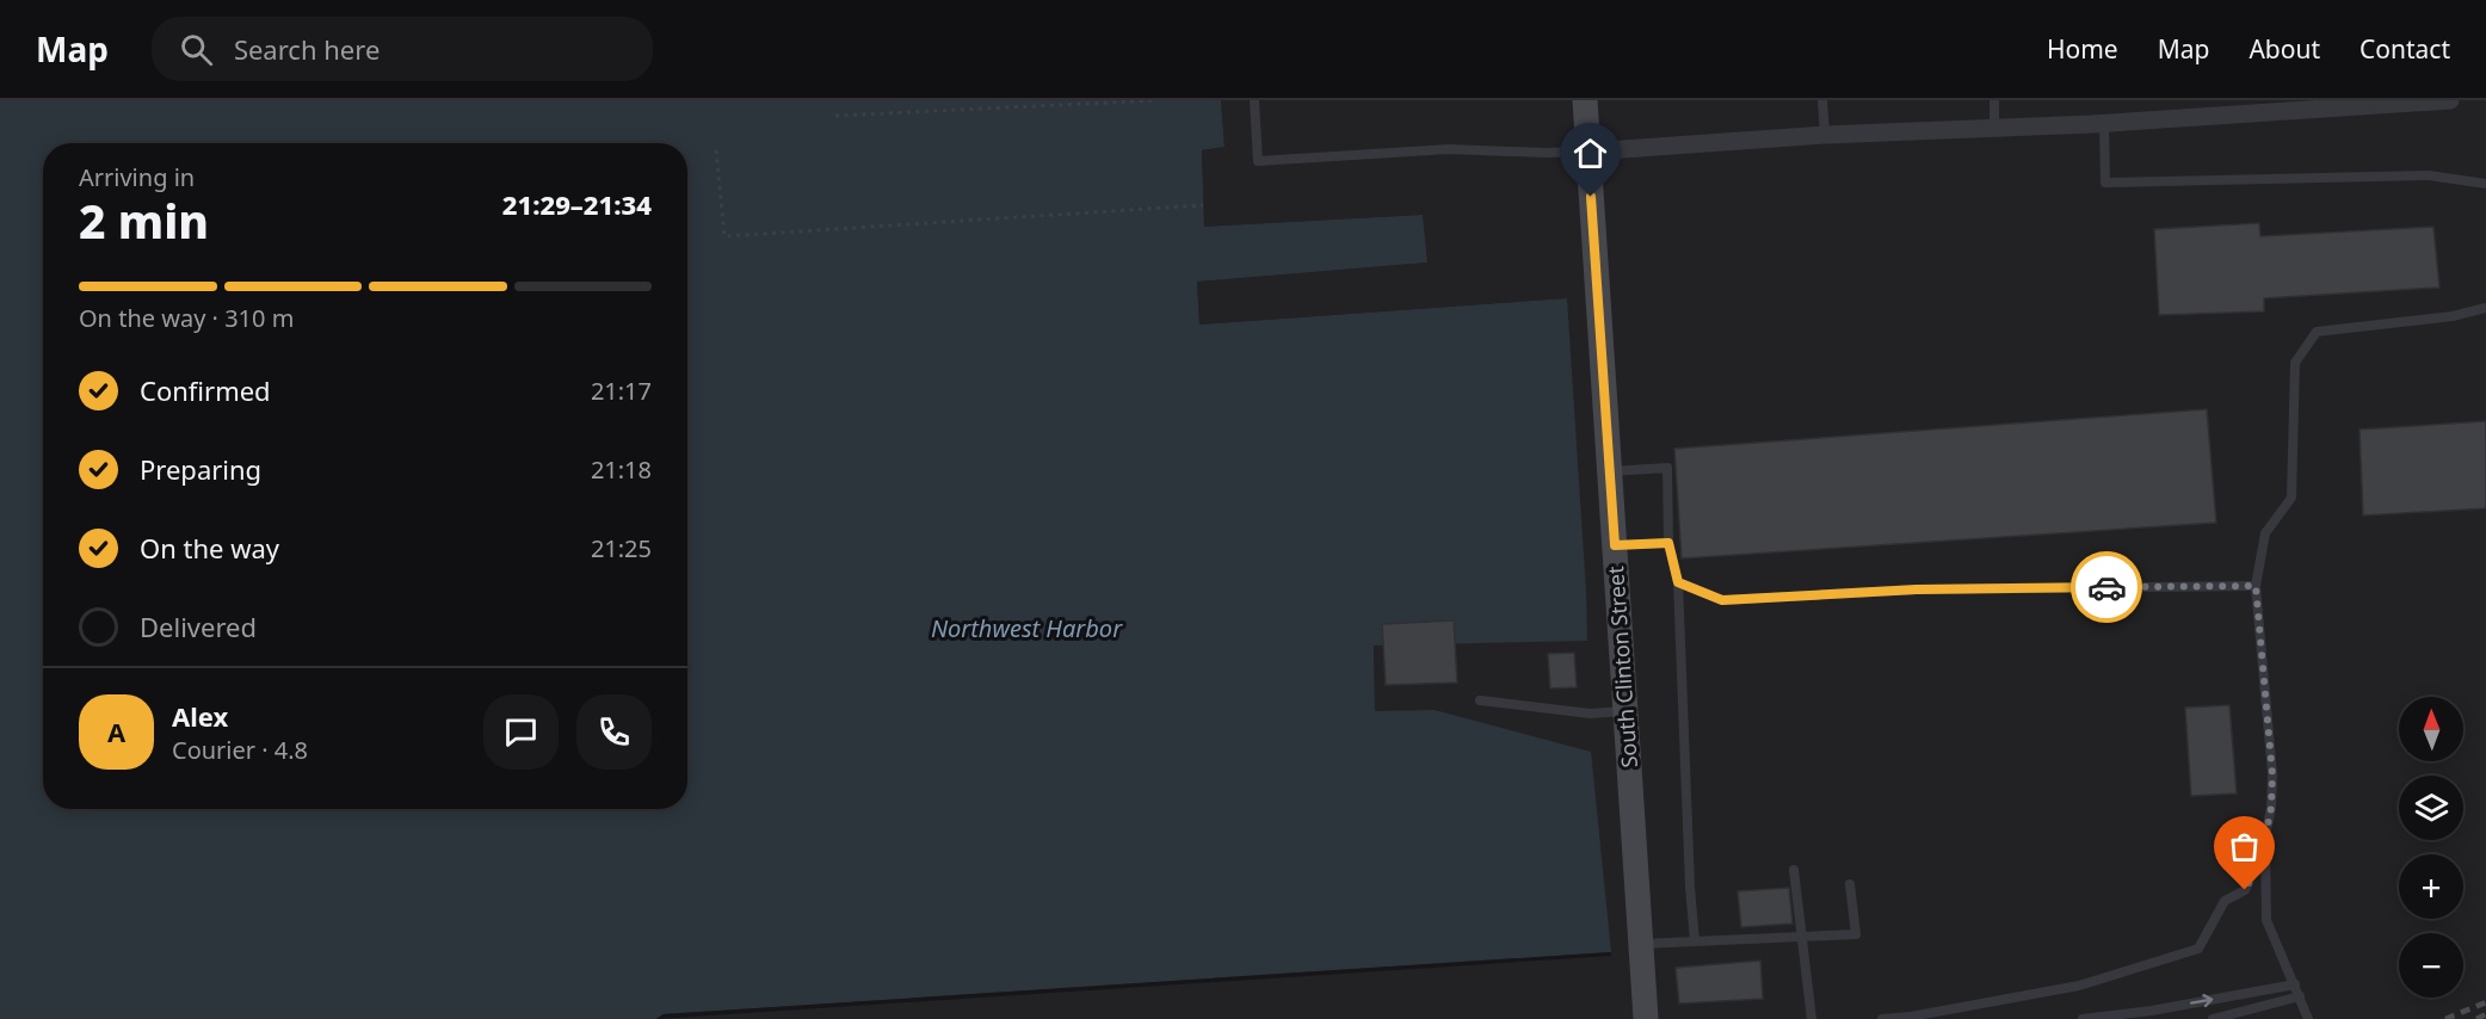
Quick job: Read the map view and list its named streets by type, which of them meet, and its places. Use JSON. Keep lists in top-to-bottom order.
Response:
{
  "streets": {
    "main road": ["South Clinton Street"]
  },
  "water": ["Northwest Harbor"],
  "north": "top",
  "page": {
    "header": "Map",
    "search": "Search here",
    "nav": [
      "Home",
      "Map",
      "About",
      "Contact"
    ],
    "heading": ["2 min", "Arriving in", "21:29–21:34"],
    "panel": ["Alex", "Courier · 4.8"],
    "bar": "On the way · 310 m",
    "list": [
      ["Confirmed", "21:17"],
      ["Preparing", "21:18"],
      ["On the way", "21:25"],
      "Delivered"
    ],
    "round": "A",
    "map_buttons": ["+", "−"]
  }
}
